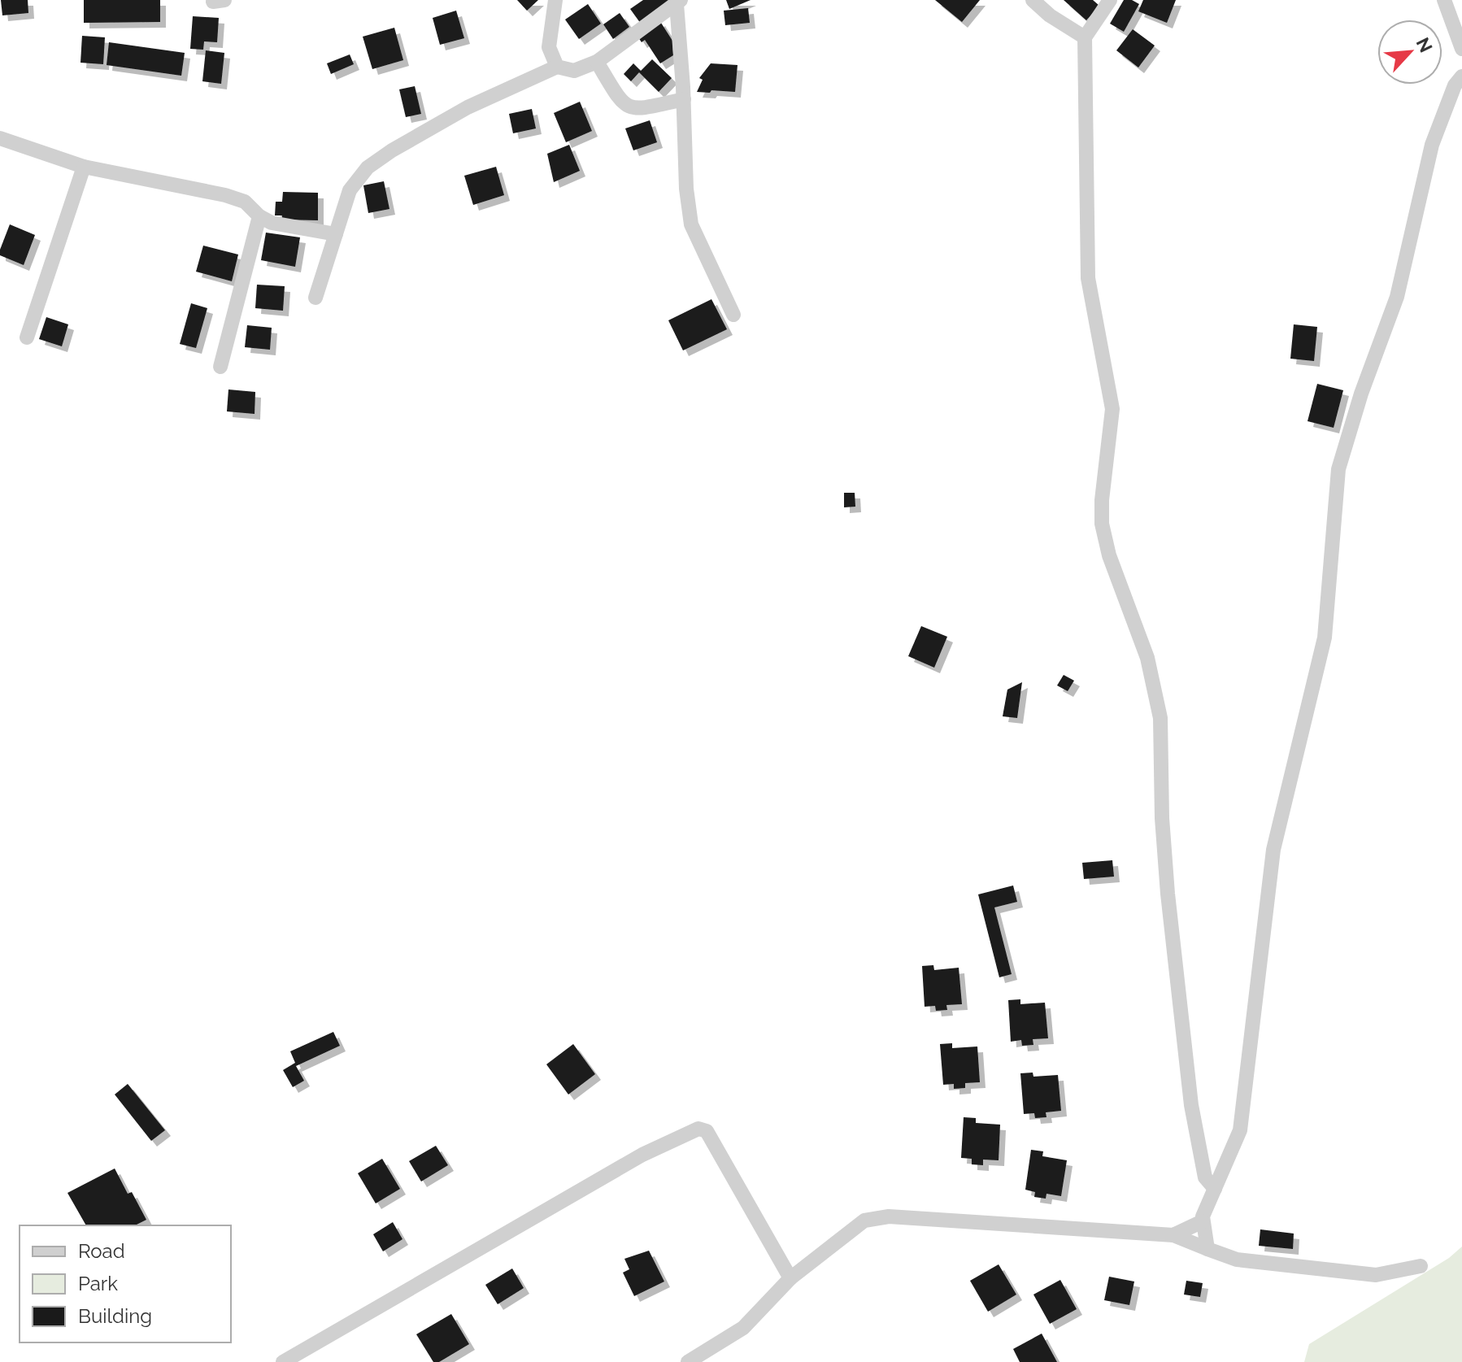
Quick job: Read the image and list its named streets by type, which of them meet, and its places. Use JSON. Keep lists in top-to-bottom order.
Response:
{
  "legend": ["Road", "Park", "Building"],
  "north": "top right"
}
